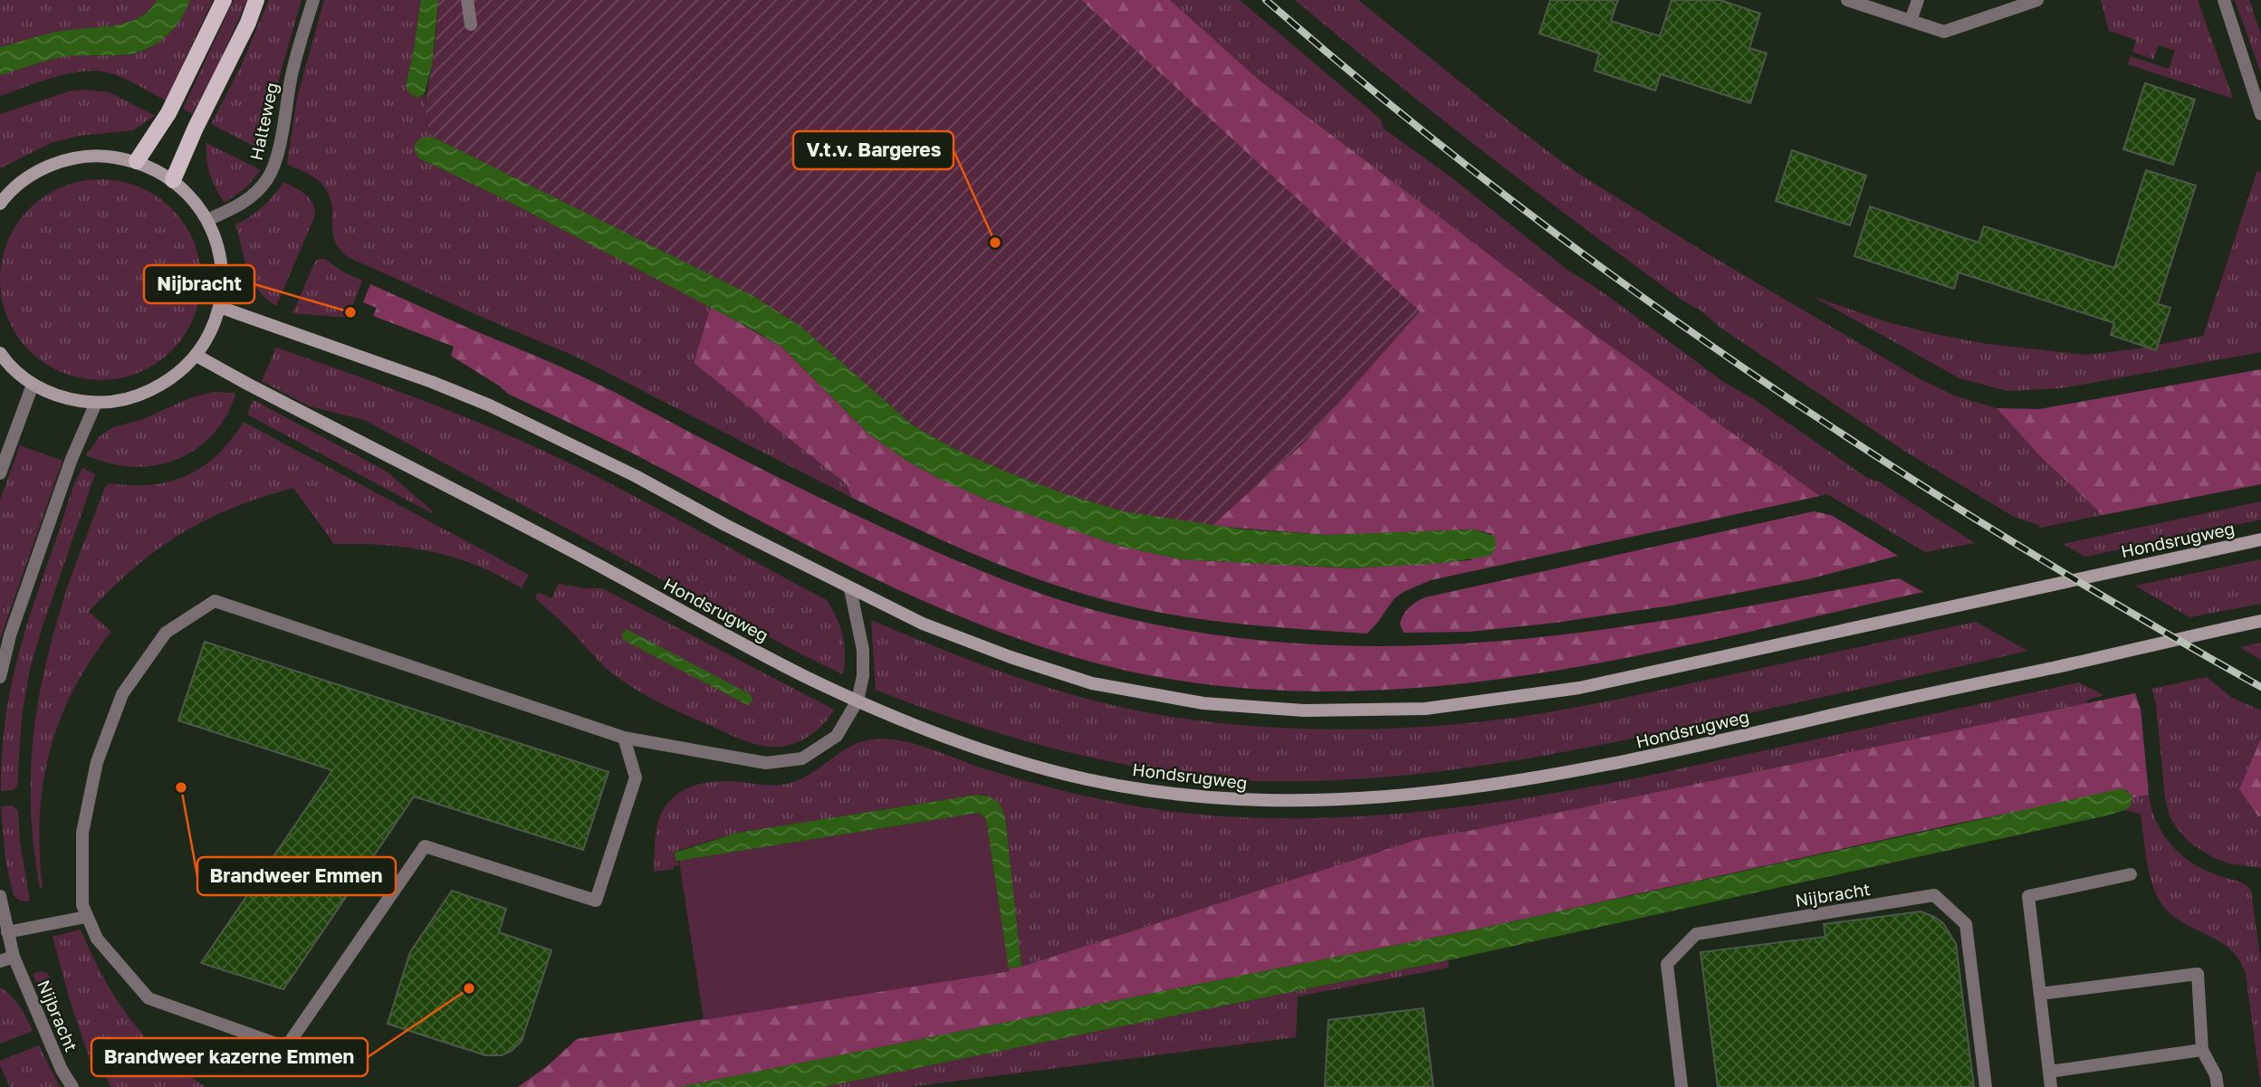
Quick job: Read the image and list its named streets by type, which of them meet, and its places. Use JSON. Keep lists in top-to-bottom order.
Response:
{
  "streets": {
    "main road": ["Hondsrugweg"],
    "street": ["Halteweg", "Nijbracht"]
  },
  "places": [
    "V.t.v. Bargeres",
    "Nijbracht",
    "Brandweer Emmen",
    "Brandweer kazerne Emmen"
  ]
}
